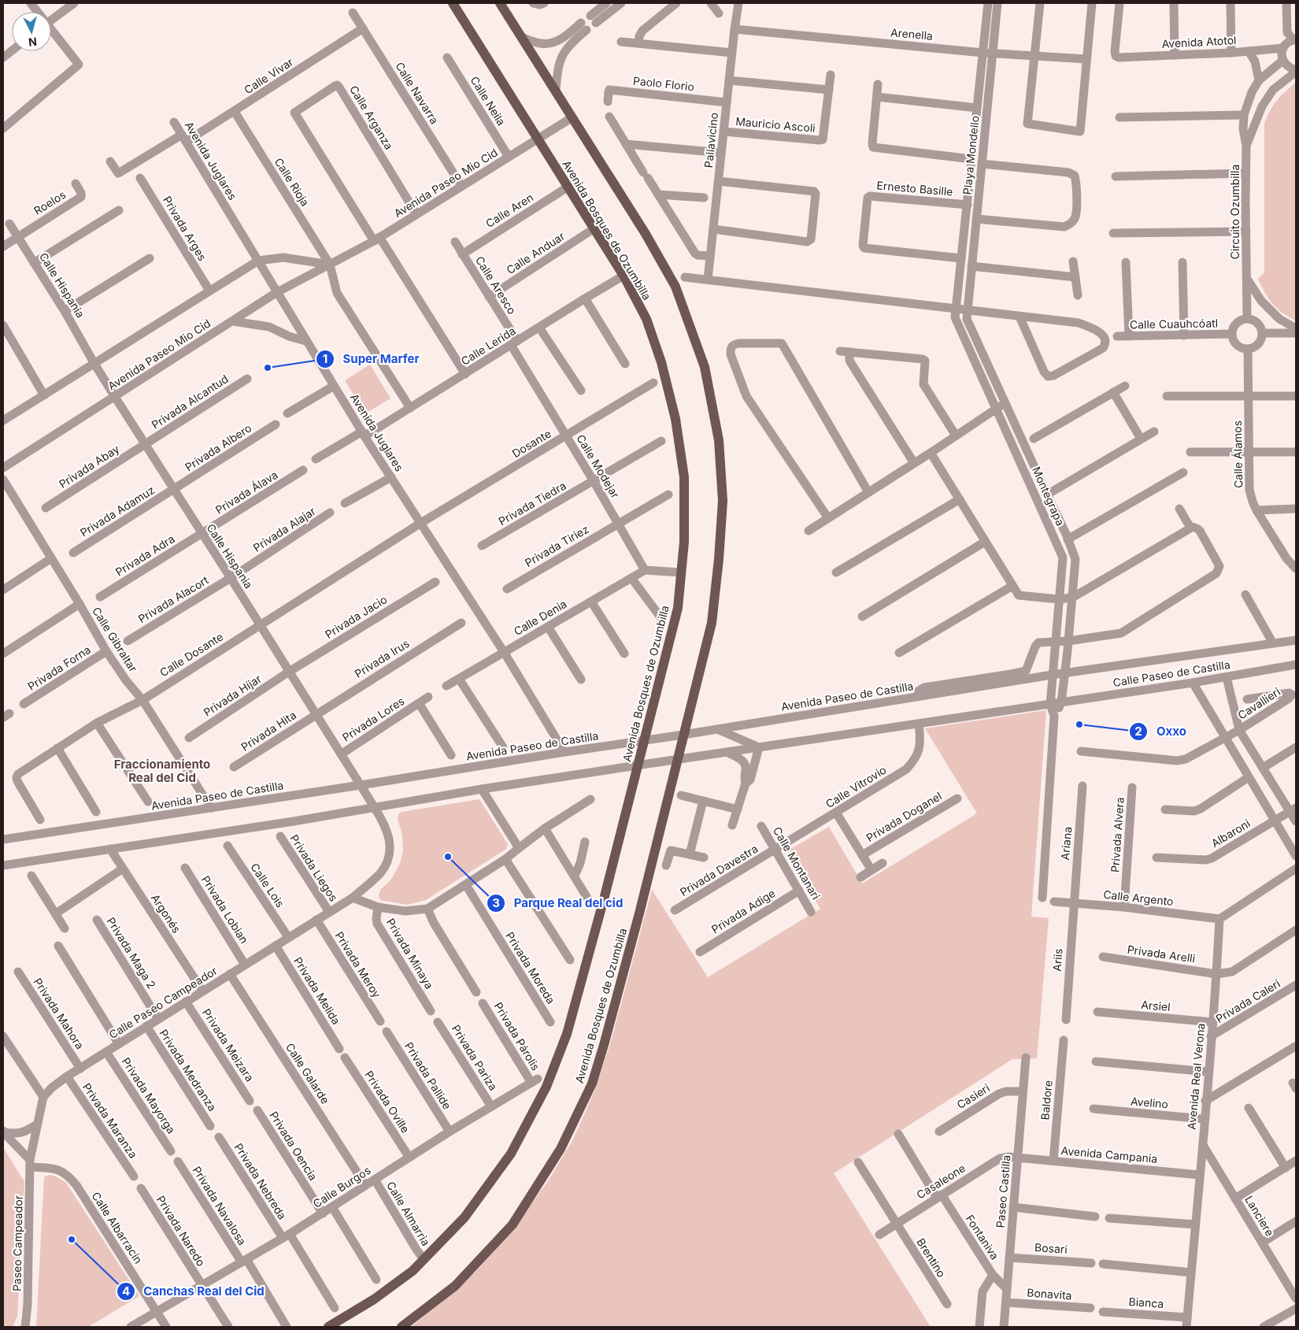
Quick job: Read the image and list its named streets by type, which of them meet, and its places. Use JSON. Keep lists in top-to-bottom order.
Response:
{
  "streets": {
    "main road": ["Avenida Bosques de Ozumbilla"],
    "street": [
      "Arenella",
      "Avenida Atotol",
      "Calle Vivar",
      "Paolo Florio",
      "Calle Navarra",
      "Calle Neila",
      "Calle Arganza",
      "Mauricio Ascoli",
      "Pallavicino",
      "Playa Mondello",
      "Avenida Juglares",
      "Calle Rioja",
      "Avenida Paseo Mio Cid",
      "Ernesto Basille",
      "Roelos",
      "Calle Aren",
      "Circuito Ozumbilla",
      "Privada Arges",
      "Calle Anduar",
      "Calle Hispania",
      "Calle Aresco",
      "Calle Cuauhcóatl",
      "Calle Lerida",
      "Privada Alcantud",
      "Dosante",
      "Privada Albero",
      "Calle Álamos",
      "Privada Abay",
      "Calle Modejar",
      "Privada Álava",
      "Montegrapa",
      "Privada Tiedra",
      "Privada Adamuz",
      "Privada Alajar",
      "Privada Tiriez",
      "Privada Adra",
      "Privada Alacort",
      "Privada Jacio",
      "Calle Denia",
      "Calle Gibraltar",
      "Calle Dosante",
      "Privada Irus",
      "Privada Forna",
      "Calle Paseo de Castilla",
      "Privada Híjar",
      "Avenida Paseo de Castilla",
      "Cavallieri",
      "Privada Lores",
      "Privada Hita",
      "Calle Vitrovio",
      "Privada Doganel",
      "Albaroni",
      "Privada Alvera",
      "Ariana",
      "Calle Montanari",
      "Privada Liegos",
      "Privada Davestra",
      "Calle Lois",
      "Calle Argento",
      "Privada Lobian",
      "Privada Adige",
      "Argonés",
      "Privada Maga 2",
      "Privada Minaya",
      "Privada Arelli",
      "Ariis",
      "Privada Meroy",
      "Privada Moreda",
      "Privada Melida",
      "Privada Caleri",
      "Calle Paseo Campeador",
      "Arsiel",
      "Privada Mahora",
      "Privada Párolis",
      "Privada Meizara",
      "Privada Pariza",
      "Privada Medranza",
      "Calle Galarde",
      "Privada Pallide",
      "Avenida Real Verona",
      "Privada Mayorga",
      "Casieri",
      "Baldore",
      "Privada Oville",
      "Avelino",
      "Privada Maranza",
      "Privada Oencia",
      "Avenida Campania",
      "Privada Nebreda",
      "Casaleone",
      "Calle Burgos",
      "Paseo Castilla",
      "Privada Navalosa",
      "Calle Almarria",
      "Lanciere",
      "Calle Albarracín",
      "Privada Naredo",
      "Fontaniva",
      "Paseo Campeador",
      "Bosari",
      "Brentino",
      "Bonavita",
      "Bianca"
    ]
  },
  "crossings": [
    ["Arenella", "Pallavicino"],
    ["Arenella", "Playa Mondello"],
    ["Calle Vivar", "Calle Navarra"],
    ["Calle Vivar", "Avenida Juglares"],
    ["Calle Vivar", "Calle Rioja"],
    ["Paolo Florio", "Pallavicino"],
    ["Calle Navarra", "Avenida Paseo Mio Cid"],
    ["Calle Neila", "Avenida Paseo Mio Cid"],
    ["Calle Arganza", "Avenida Paseo Mio Cid"],
    ["Calle Arganza", "Calle Lerida"],
    ["Mauricio Ascoli", "Pallavicino"],
    ["Playa Mondello", "Ernesto Basille"],
    ["Playa Mondello", "Montegrapa"],
    ["Avenida Juglares", "Avenida Paseo Mio Cid"],
    ["Avenida Juglares", "Calle Lerida"],
    ["Avenida Juglares", "Dosante"],
    ["Avenida Juglares", "Calle Denia"],
    ["Avenida Juglares", "Calle Dosante"],
    ["Avenida Juglares", "Avenida Paseo de Castilla"],
    ["Calle Rioja", "Avenida Paseo Mio Cid"],
    ["Calle Rioja", "Calle Lerida"],
    ["Avenida Paseo Mio Cid", "Avenida Bosques de Ozumbilla"],
    ["Avenida Paseo Mio Cid", "Calle Hispania"],
    ["Roelos", "Calle Hispania"],
    ["Calle Aren", "Avenida Bosques de Ozumbilla"],
    ["Calle Aren", "Calle Aresco"],
    ["Circuito Ozumbilla", "Calle Cuauhcóatl"],
    ["Circuito Ozumbilla", "Calle Álamos"],
    ["Avenida Bosques de Ozumbilla", "Calle Anduar"],
    ["Avenida Bosques de Ozumbilla", "Calle Lerida"],
    ["Avenida Bosques de Ozumbilla", "Avenida Paseo de Castilla"],
    ["Avenida Bosques de Ozumbilla", "Calle Almarria"],
    ["Calle Anduar", "Calle Aresco"],
    ["Calle Hispania", "Privada Alcantud"],
    ["Calle Hispania", "Privada Albero"],
    ["Calle Hispania", "Privada Abay"],
    ["Calle Hispania", "Privada Álava"],
    ["Calle Hispania", "Privada Adamuz"],
    ["Calle Hispania", "Privada Alajar"],
    ["Calle Hispania", "Privada Adra"],
    ["Calle Hispania", "Privada Alacort"],
    ["Calle Hispania", "Privada Jacio"],
    ["Calle Hispania", "Calle Dosante"],
    ["Calle Hispania", "Privada Irus"],
    ["Calle Hispania", "Privada Híjar"],
    ["Calle Hispania", "Avenida Paseo de Castilla"],
    ["Calle Hispania", "Privada Lores"],
    ["Calle Hispania", "Privada Hita"],
    ["Calle Hispania", "Calle Paseo Campeador"],
    ["Calle Aresco", "Calle Lerida"],
    ["Calle Aresco", "Calle Modejar"],
    ["Calle Cuauhcóatl", "Calle Álamos"],
    ["Calle Lerida", "Calle Modejar"],
    ["Privada Alcantud", "Privada Abay"],
    ["Dosante", "Calle Modejar"],
    ["Dosante", "Calle Dosante"],
    ["Privada Albero", "Privada Adamuz"],
    ["Calle Modejar", "Privada Tiedra"],
    ["Calle Modejar", "Privada Tiriez"],
    ["Calle Modejar", "Calle Denia"],
    ["Privada Álava", "Privada Adra"],
    ["Montegrapa", "Calle Paseo de Castilla"],
    ["Montegrapa", "Avenida Paseo de Castilla"],
    ["Privada Alajar", "Privada Alacort"],
    ["Privada Jacio", "Privada Híjar"],
    ["Calle Gibraltar", "Calle Dosante"],
    ["Calle Gibraltar", "Privada Forna"],
    ["Calle Gibraltar", "Avenida Paseo de Castilla"],
    ["Privada Irus", "Privada Hita"],
    ["Calle Paseo de Castilla", "Avenida Paseo de Castilla"],
    ["Calle Vitrovio", "Calle Montanari"],
    ["Calle Vitrovio", "Privada Davestra"],
    ["Privada Alvera", "Calle Argento"],
    ["Ariana", "Calle Argento"],
    ["Ariana", "Ariis"],
    ["Calle Montanari", "Privada Davestra"],
    ["Calle Montanari", "Privada Adige"],
    ["Privada Liegos", "Calle Paseo Campeador"],
    ["Calle Lois", "Calle Paseo Campeador"],
    ["Calle Argento", "Ariis"],
    ["Calle Argento", "Avenida Real Verona"],
    ["Privada Lobian", "Calle Paseo Campeador"],
    ["Argonés", "Calle Paseo Campeador"],
    ["Privada Maga 2", "Calle Paseo Campeador"],
    ["Privada Arelli", "Avenida Real Verona"],
    ["Privada Meroy", "Calle Paseo Campeador"],
    ["Privada Melida", "Calle Paseo Campeador"],
    ["Privada Caleri", "Avenida Real Verona"],
    ["Calle Paseo Campeador", "Privada Mahora"],
    ["Calle Paseo Campeador", "Privada Meizara"],
    ["Calle Paseo Campeador", "Privada Medranza"],
    ["Calle Paseo Campeador", "Calle Galarde"],
    ["Calle Paseo Campeador", "Privada Mayorga"],
    ["Calle Paseo Campeador", "Privada Maranza"],
    ["Arsiel", "Avenida Real Verona"],
    ["Privada Párolis", "Calle Burgos"],
    ["Privada Pariza", "Calle Burgos"],
    ["Calle Galarde", "Calle Burgos"],
    ["Privada Pallide", "Calle Burgos"],
    ["Avenida Real Verona", "Avelino"],
    ["Avenida Real Verona", "Avenida Campania"],
    ["Avenida Real Verona", "Lanciere"],
    ["Avenida Real Verona", "Bianca"],
    ["Casieri", "Paseo Castilla"],
    ["Baldore", "Avenida Campania"],
    ["Privada Oville", "Calle Burgos"],
    ["Privada Oencia", "Calle Burgos"],
    ["Avenida Campania", "Casaleone"],
    ["Avenida Campania", "Paseo Castilla"],
    ["Privada Nebreda", "Calle Burgos"],
    ["Casaleone", "Paseo Castilla"],
    ["Casaleone", "Fontaniva"],
    ["Casaleone", "Brentino"],
    ["Calle Burgos", "Privada Navalosa"],
    ["Calle Burgos", "Calle Almarria"],
    ["Calle Burgos", "Calle Albarracín"],
    ["Calle Burgos", "Privada Naredo"],
    ["Paseo Castilla", "Fontaniva"],
    ["Paseo Castilla", "Bosari"],
    ["Paseo Castilla", "Bonavita"],
    ["Calle Albarracín", "Paseo Campeador"]
  ],
  "districts": ["Fraccionamiento Real del Cid"],
  "places": [
    "Super Marfer",
    "Oxxo",
    "Parque Real del cid",
    "Canchas Real del Cid"
  ],
  "north": "bottom"
}
